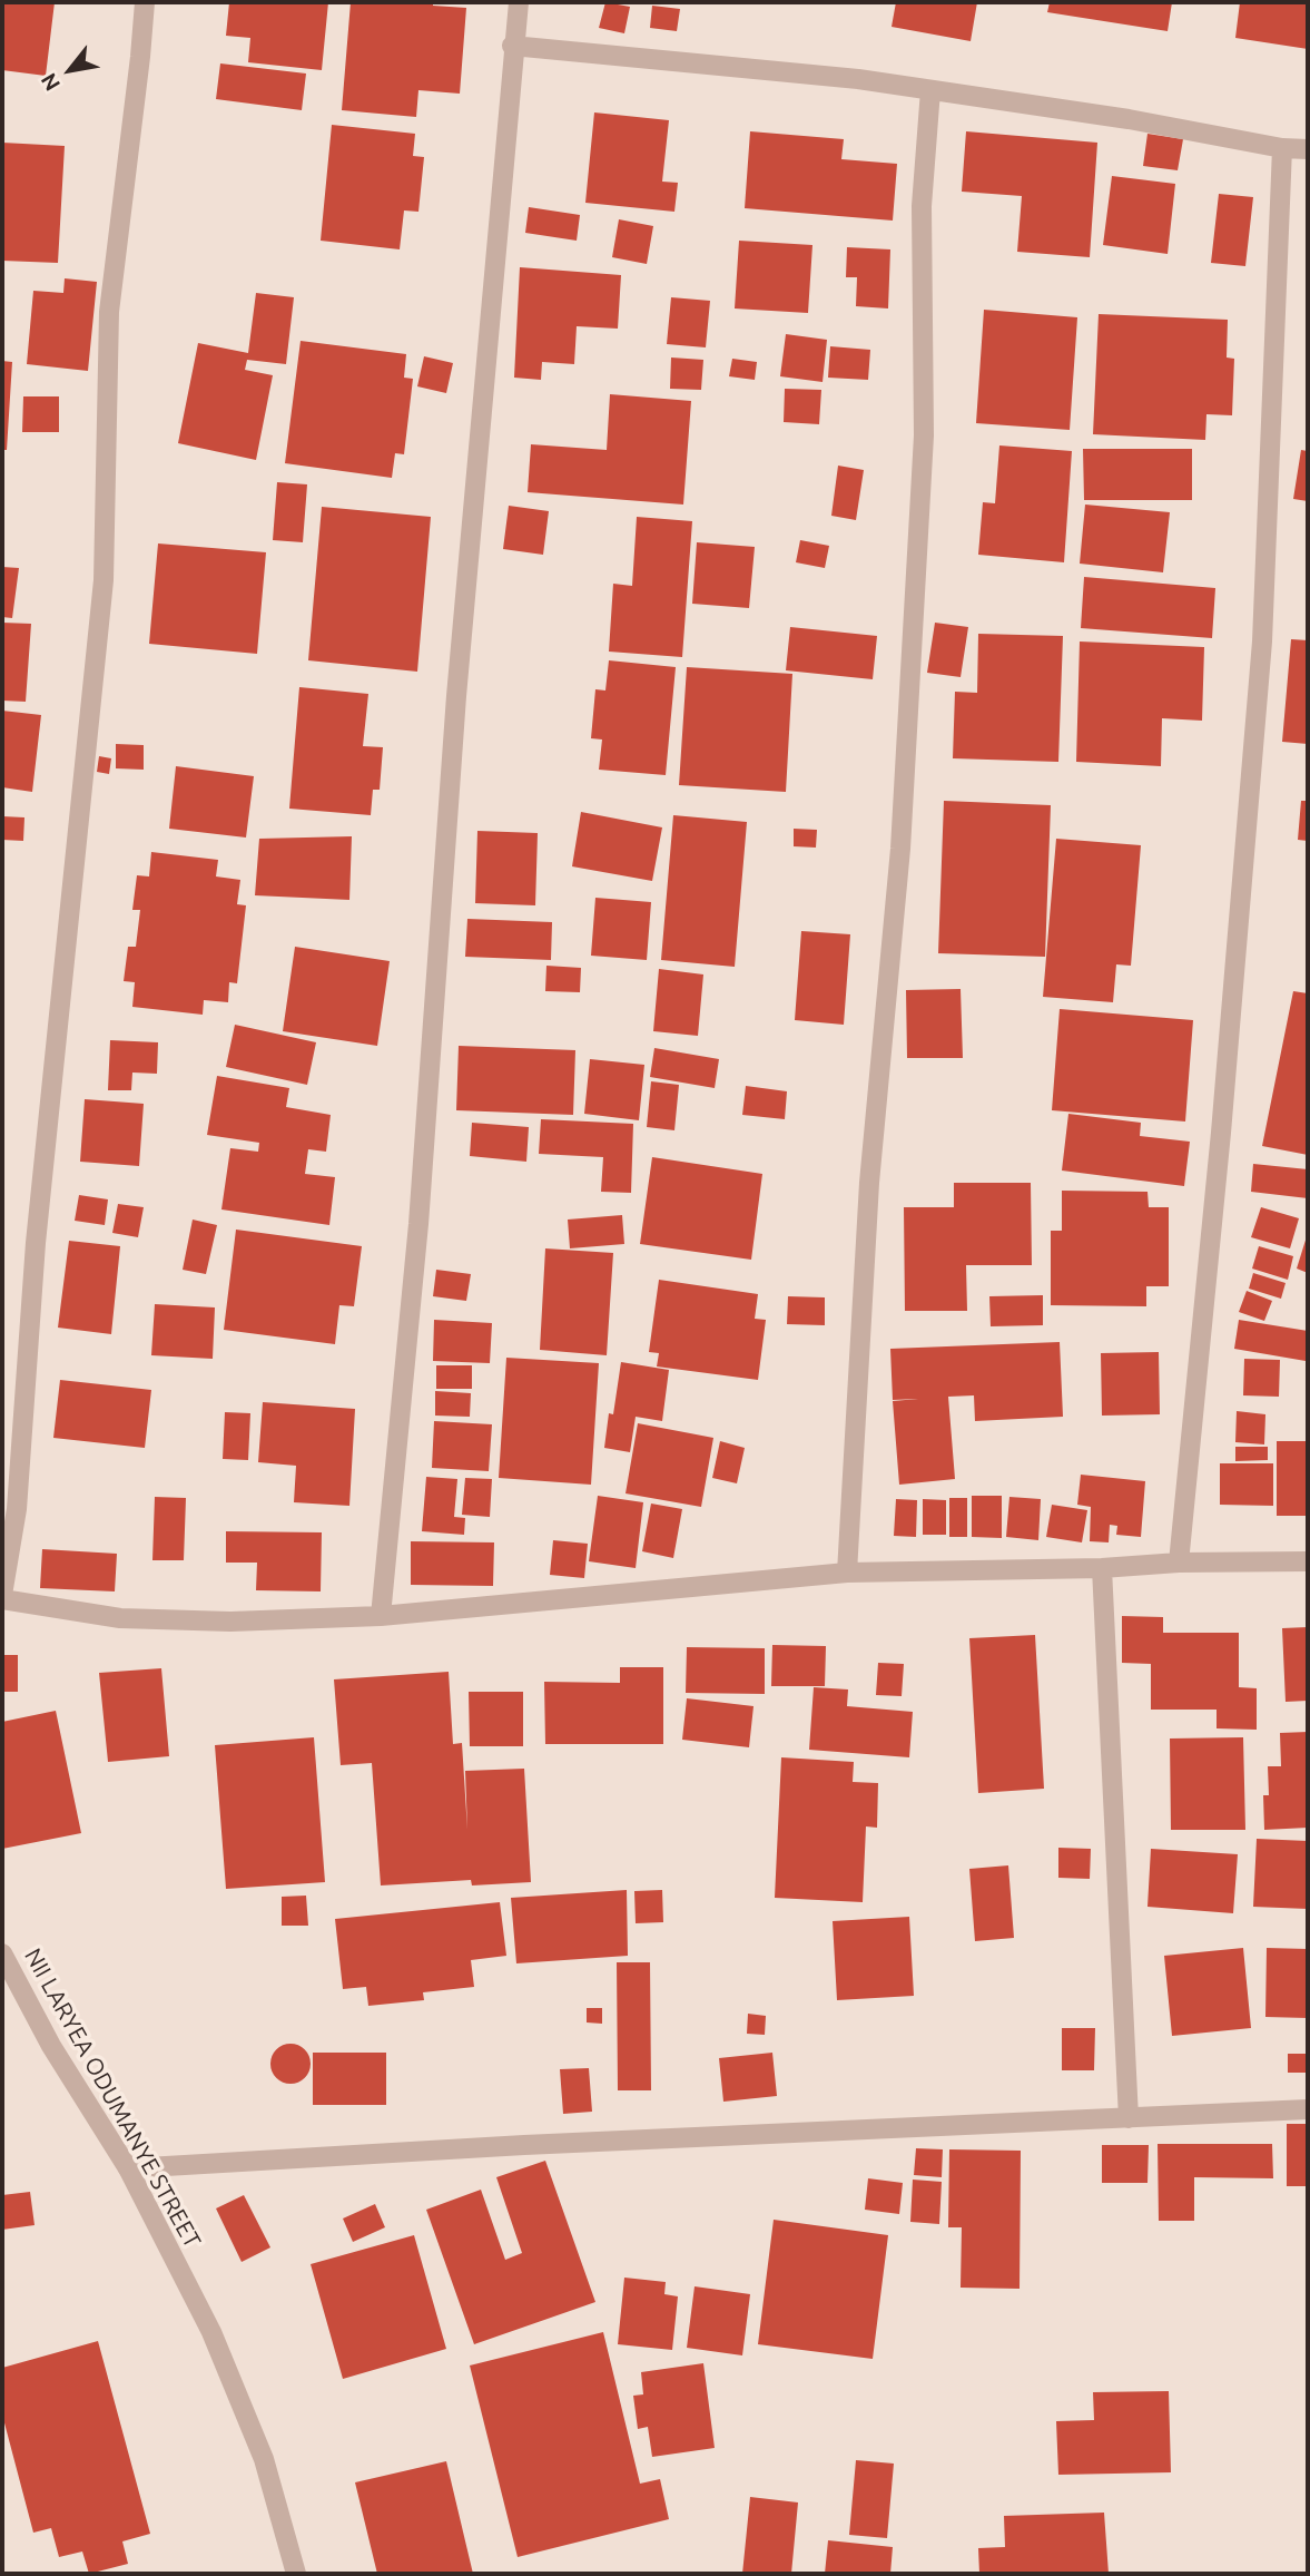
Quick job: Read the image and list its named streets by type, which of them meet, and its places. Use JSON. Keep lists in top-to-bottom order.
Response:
{
  "streets": {
    "street": ["NII LARYEA ODUMANYE STREET"]
  },
  "north": "bottom left"
}
